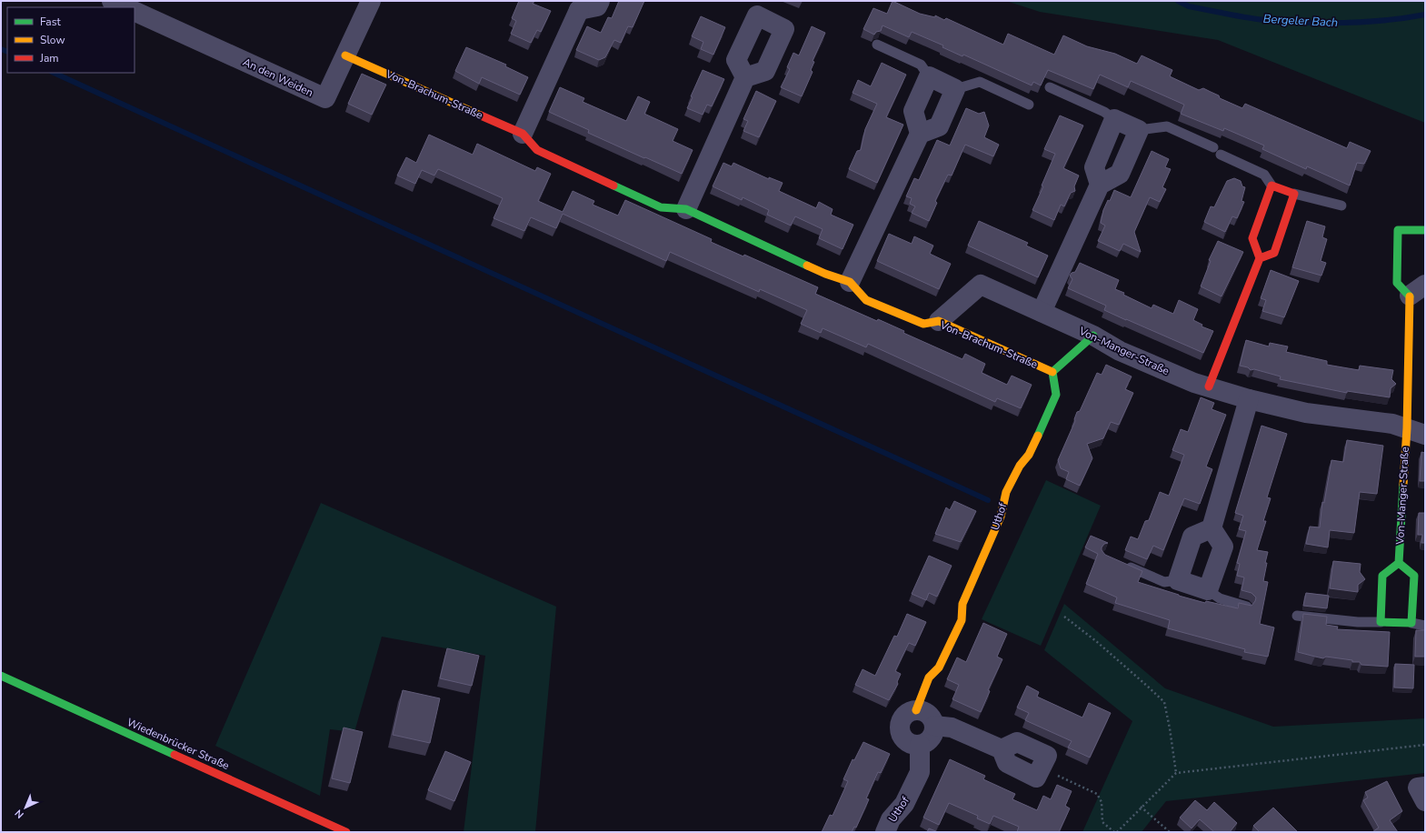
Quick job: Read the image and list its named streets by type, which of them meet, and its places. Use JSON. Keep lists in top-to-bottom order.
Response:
{
  "streets": {
    "street": [
      "An den Weiden",
      "Von-Brachum-Straße",
      "Von-Manger-Straße",
      "Uthof",
      "Wiedenbrücker Straße"
    ]
  },
  "crossings": [
    ["An den Weiden", "Von-Brachum-Straße"],
    ["Von-Brachum-Straße", "Von-Manger-Straße"],
    ["Von-Brachum-Straße", "Uthof"]
  ],
  "water": ["Bergeler Bach"],
  "legend": ["Fast", "Slow", "Jam"],
  "north": "bottom left"
}
